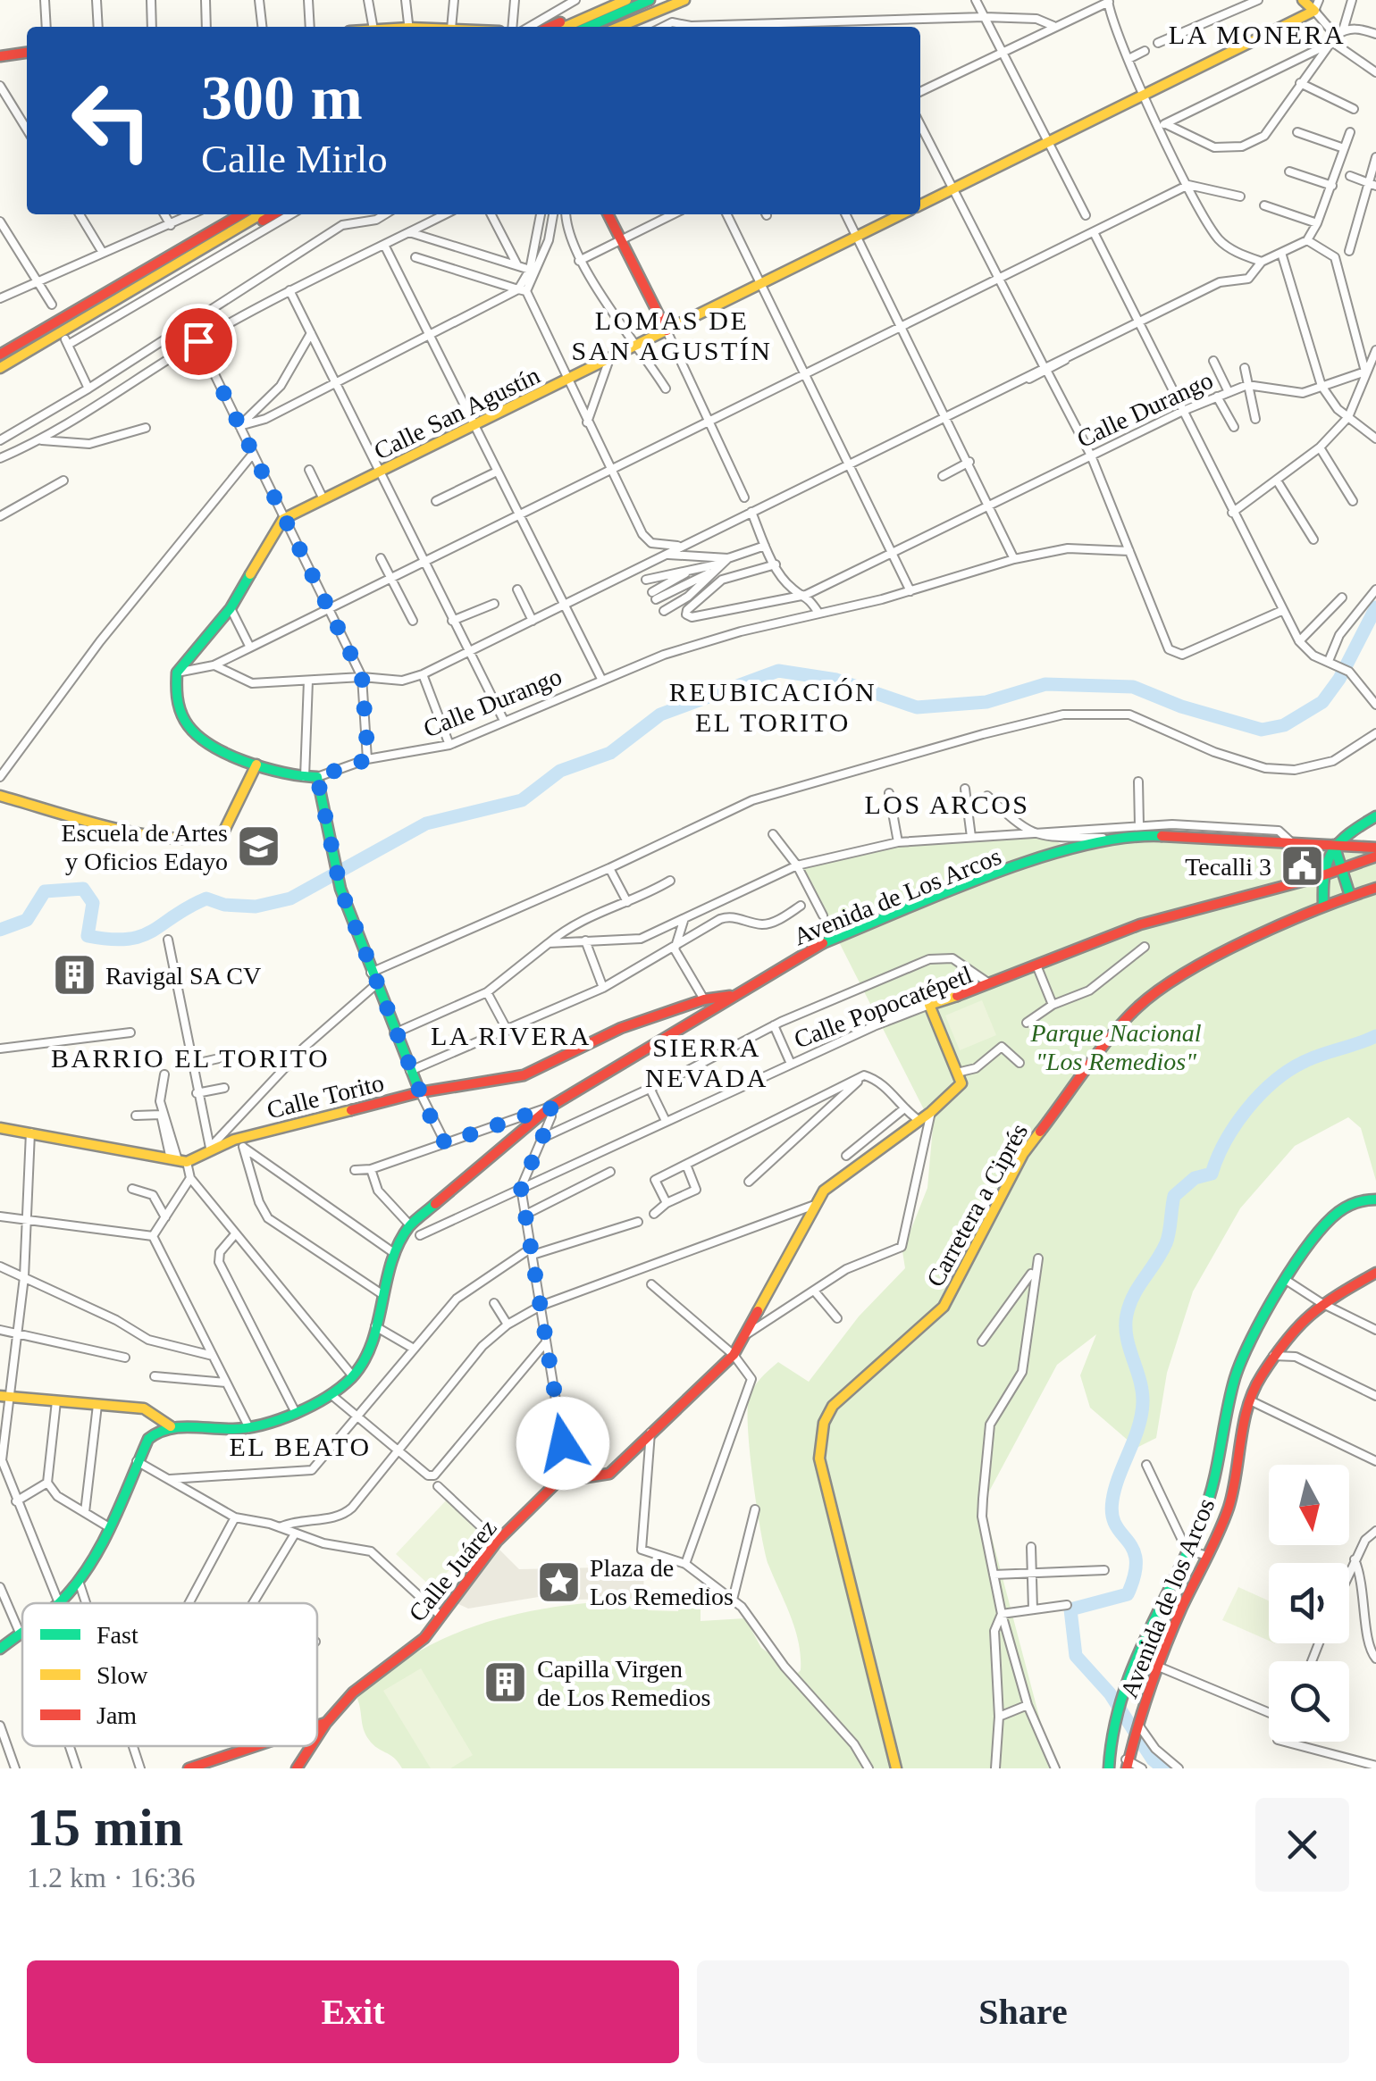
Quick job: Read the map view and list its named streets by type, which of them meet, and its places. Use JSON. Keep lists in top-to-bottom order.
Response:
{
  "streets": {
    "main road": [
      "Calle Durango",
      "Calle San Agustín",
      "Avenida de Los Arcos",
      "Calle Popocatépetl",
      "Calle Torito",
      "Carretera a Ciprés",
      "Calle Juárez",
      "Avenida de los Arcos"
    ]
  },
  "crossings": [
    ["Avenida de Los Arcos", "Calle Torito"],
    ["Avenida de Los Arcos", "Avenida de los Arcos"]
  ],
  "districts": [
    "LA MONERA",
    "LOMAS DE SAN AGUSTÍN",
    "REUBICACIÓN EL TORITO",
    "LOS ARCOS",
    "LA RIVERA",
    "SIERRA NEVADA",
    "BARRIO EL TORITO",
    "EL BEATO"
  ],
  "parks": ["Parque Nacional \"Los Remedios\""],
  "places": {
    "school or university": ["Escuela de Artes y Oficios Edayo"],
    "public building": ["Tecalli 3"],
    "building": ["Ravigal SA CV", "Capilla Virgen de Los Remedios"],
    "place": ["Plaza de Los Remedios"]
  },
  "legend": ["Fast", "Slow", "Jam"],
  "north": "bottom",
  "page": {
    "turn": ["300 m", "Calle Mirlo"],
    "heading": ["15 min", "1.2 km · 16:36"],
    "buttons": ["Exit", "Share"]
  }
}
